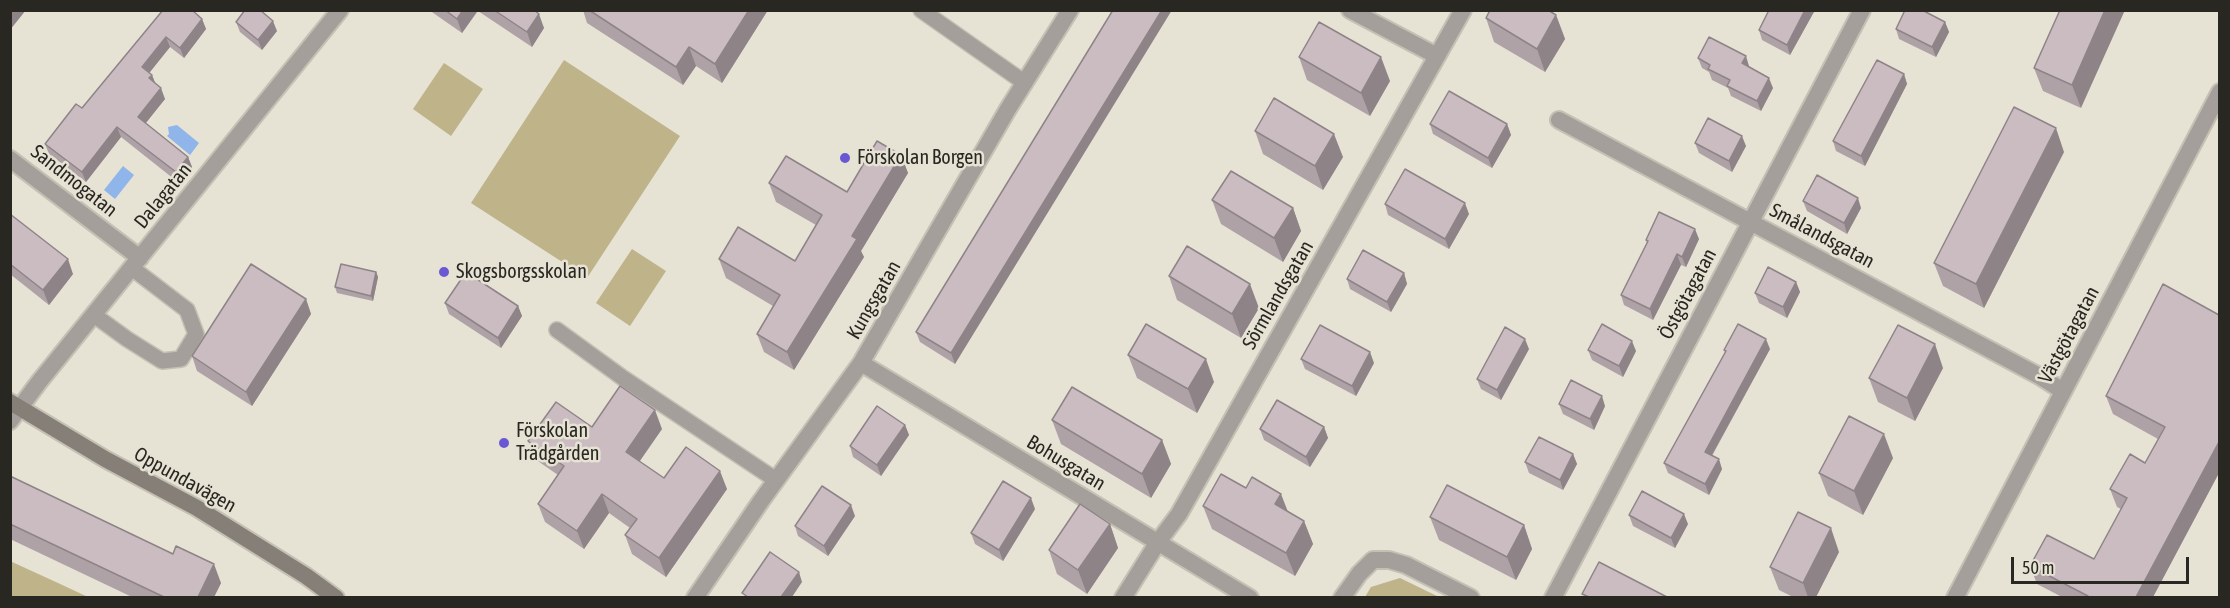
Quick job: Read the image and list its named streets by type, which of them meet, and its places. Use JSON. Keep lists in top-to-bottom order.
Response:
{
  "streets": {
    "main road": ["Oppundavägen"],
    "street": [
      "Sandmogatan",
      "Dalagatan",
      "Smålandsgatan",
      "Östgötagatan",
      "Sörmlandsgatan",
      "Kungsgatan",
      "Västgötagatan",
      "Bohusgatan"
    ]
  },
  "crossings": [
    ["Sandmogatan", "Dalagatan"],
    ["Dalagatan", "Oppundavägen"],
    ["Smålandsgatan", "Östgötagatan"],
    ["Smålandsgatan", "Västgötagatan"],
    ["Sörmlandsgatan", "Bohusgatan"],
    ["Kungsgatan", "Bohusgatan"]
  ],
  "places": ["Förskolan Borgen", "Skogsborgsskolan", "Förskolan Trädgården"],
  "scale_bar": "50 m"
}
